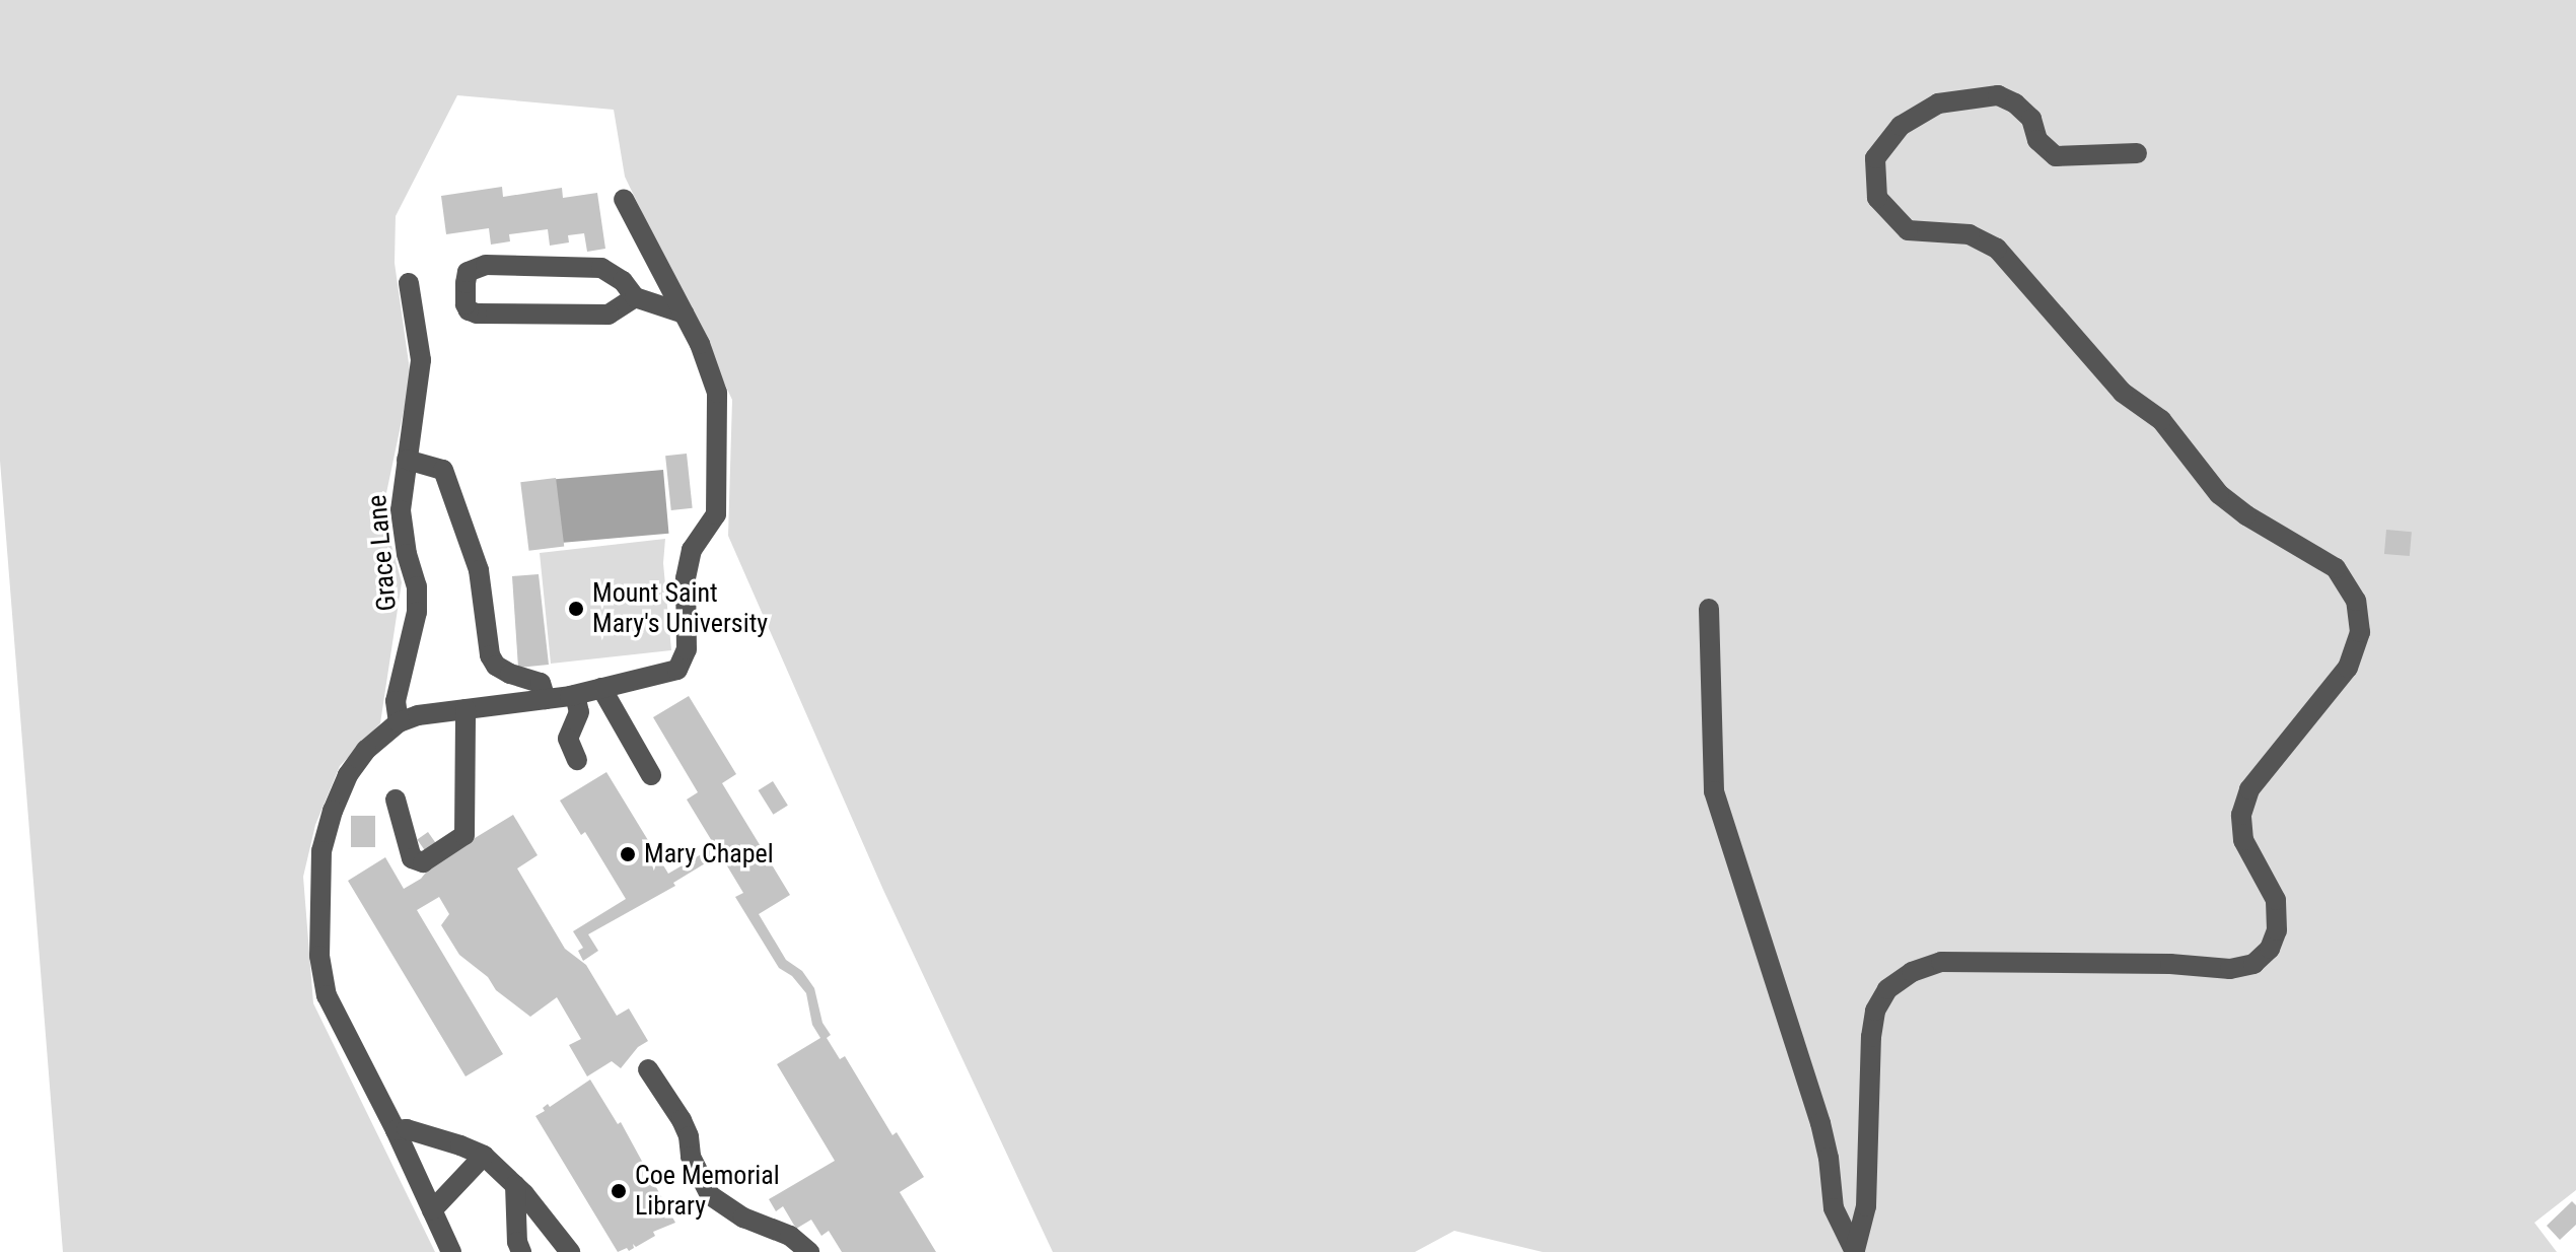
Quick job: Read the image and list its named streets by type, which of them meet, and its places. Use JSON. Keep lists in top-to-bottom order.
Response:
{
  "streets": {
    "street": ["Grace Lane"]
  },
  "places": ["Mount Saint Mary's University", "Mary Chapel", "Coe Memorial Library"]
}
